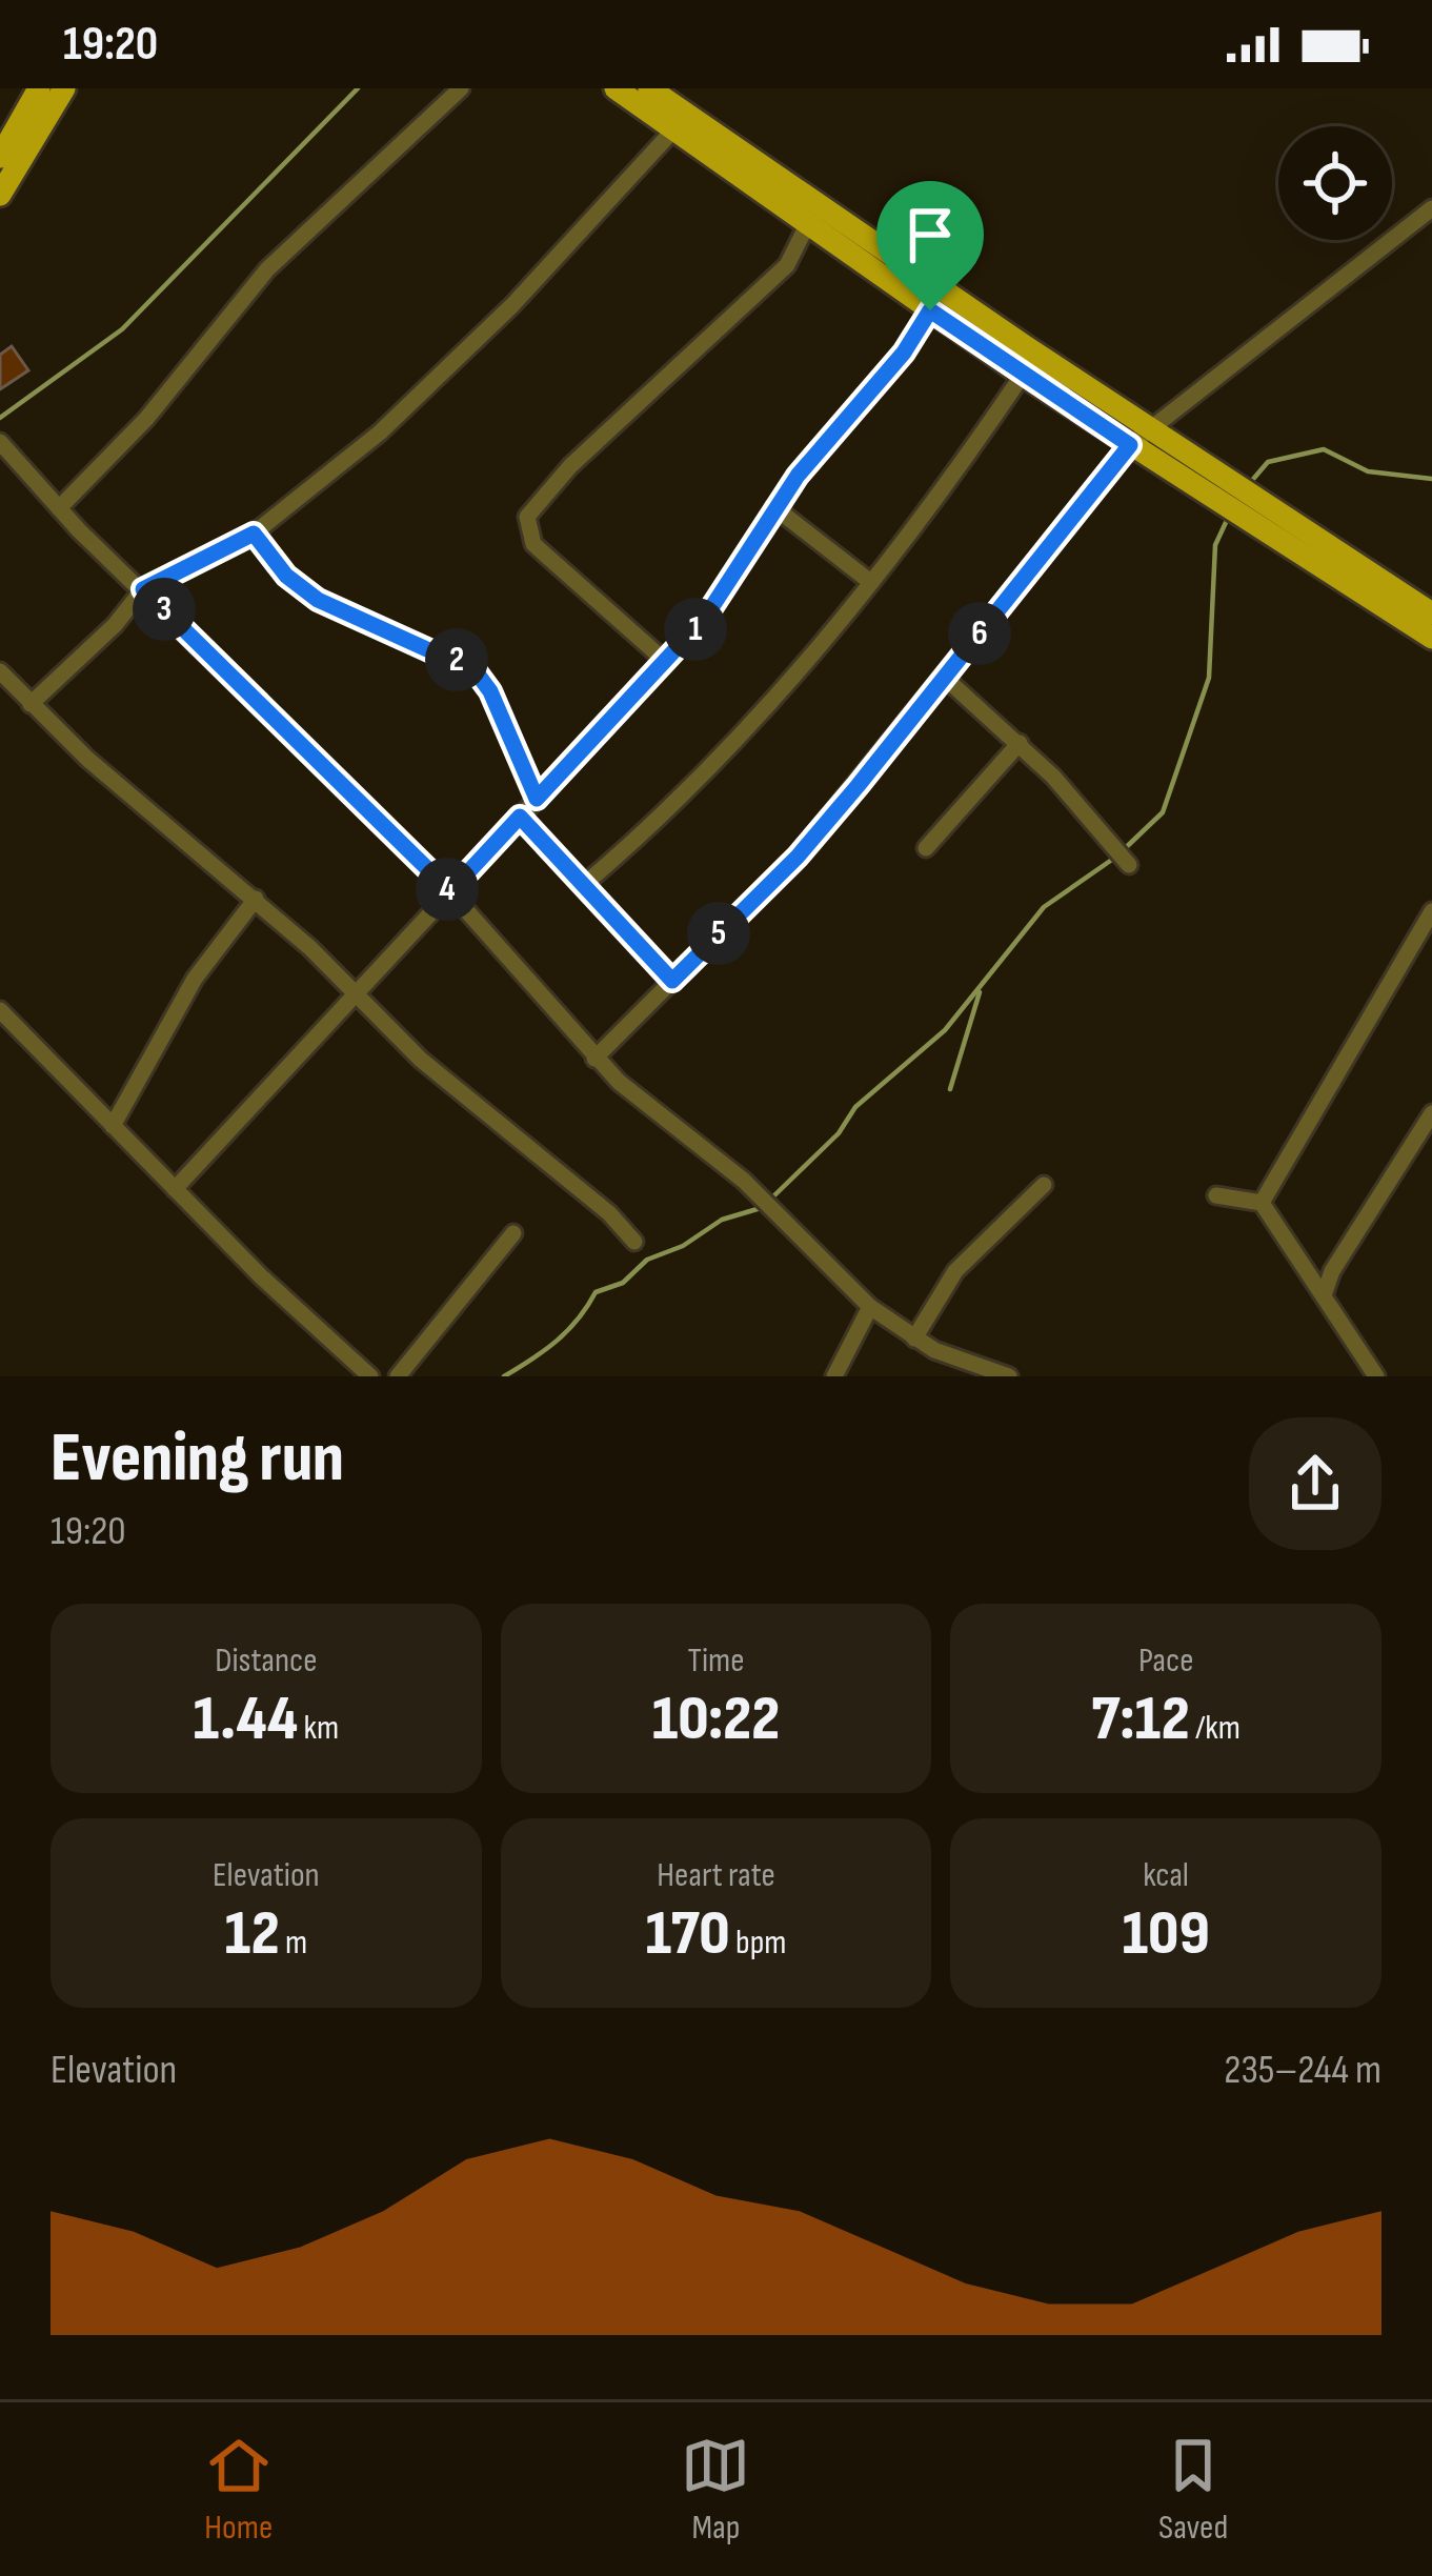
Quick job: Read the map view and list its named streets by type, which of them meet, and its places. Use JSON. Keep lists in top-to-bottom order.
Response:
{
  "page": {
    "status": "19:20",
    "pins": [
      "3",
      "1",
      "6",
      "2",
      "4",
      "5"
    ],
    "heading": ["Evening run", "19:20"],
    "stats": [
      ["Distance", "1.44 km"],
      ["Time", "10:22"],
      ["Pace", "7:12 /km"],
      ["Elevation", "12 m"],
      ["Heart rate", "170 bpm"],
      ["kcal", "109"]
    ],
    "chart": ["Elevation", "235–244 m"],
    "tabs": ["Home", "Map", "Saved"]
  }
}
